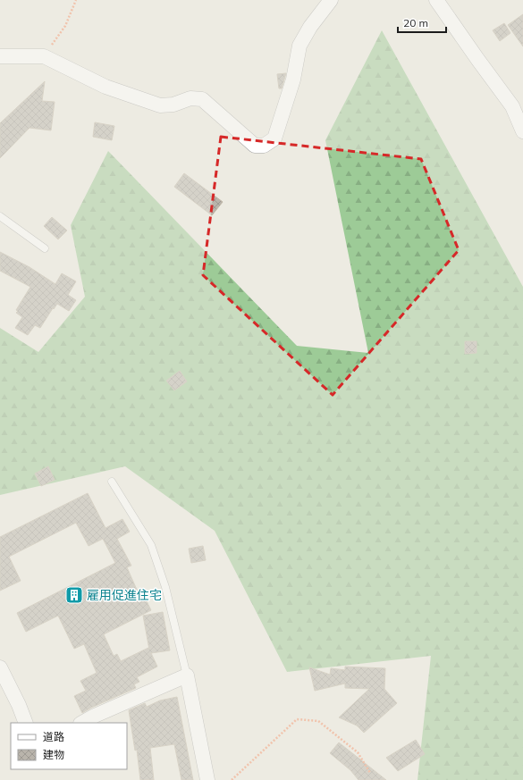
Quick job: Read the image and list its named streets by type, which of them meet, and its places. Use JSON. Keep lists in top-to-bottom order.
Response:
{
  "places": {
    "building": ["雇用促進住宅"]
  },
  "legend": ["道路", "建物"],
  "scale_bar": "20 m"
}
